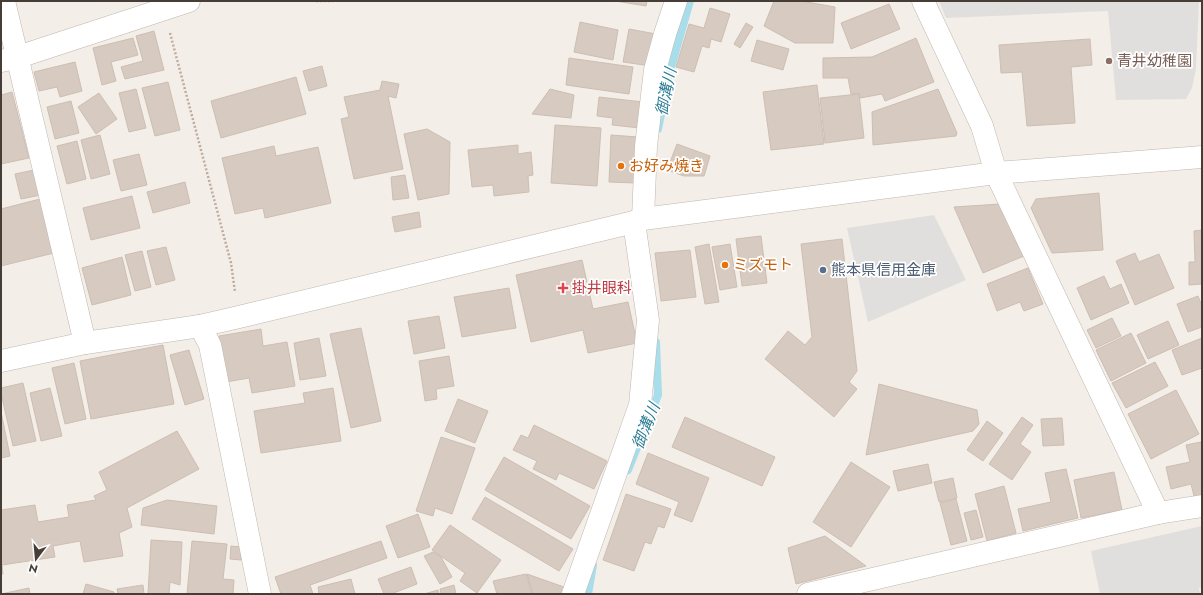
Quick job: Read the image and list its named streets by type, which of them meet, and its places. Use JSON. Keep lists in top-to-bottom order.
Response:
{
  "water": ["御溝川"],
  "places": {
    "other": [
      "青井幼稚園",
      "お好み焼き",
      "ミズモト",
      "熊本県信用金庫"
    ],
    "health": ["掛井眼科"]
  },
  "north": "bottom"
}
